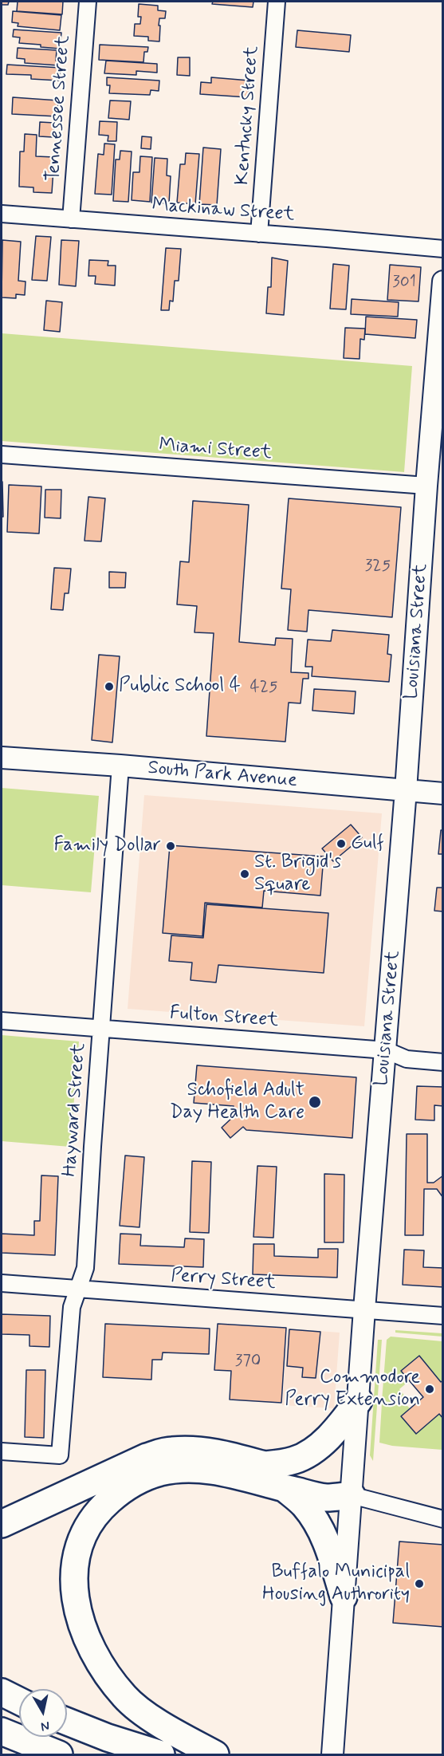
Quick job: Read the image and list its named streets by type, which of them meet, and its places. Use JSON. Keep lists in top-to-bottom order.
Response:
{
  "streets": {
    "street": [
      "Tennessee Street",
      "Kentucky Street",
      "Mackinaw Street",
      "Miami Street",
      "Louisiana Street",
      "South Park Avenue",
      "Fulton Street",
      "Hayward Street",
      "Perry Street"
    ]
  },
  "crossings": [
    ["Tennessee Street", "Mackinaw Street"],
    ["Kentucky Street", "Mackinaw Street"],
    ["Miami Street", "Louisiana Street"],
    ["Louisiana Street", "South Park Avenue"],
    ["Louisiana Street", "Fulton Street"],
    ["Louisiana Street", "Perry Street"],
    ["South Park Avenue", "Hayward Street"],
    ["Fulton Street", "Hayward Street"],
    ["Hayward Street", "Perry Street"]
  ],
  "places": [
    "Public School 4",
    "Gulf",
    "Family Dollar",
    "St. Brigid's Square",
    "Schofield Adult Day Health Care",
    "Commodore Perry Extension",
    "Buffalo Municipal Housing Authrority"
  ],
  "house_numbers": [
    "301",
    "325",
    "425",
    "370"
  ],
  "north": "bottom"
}
